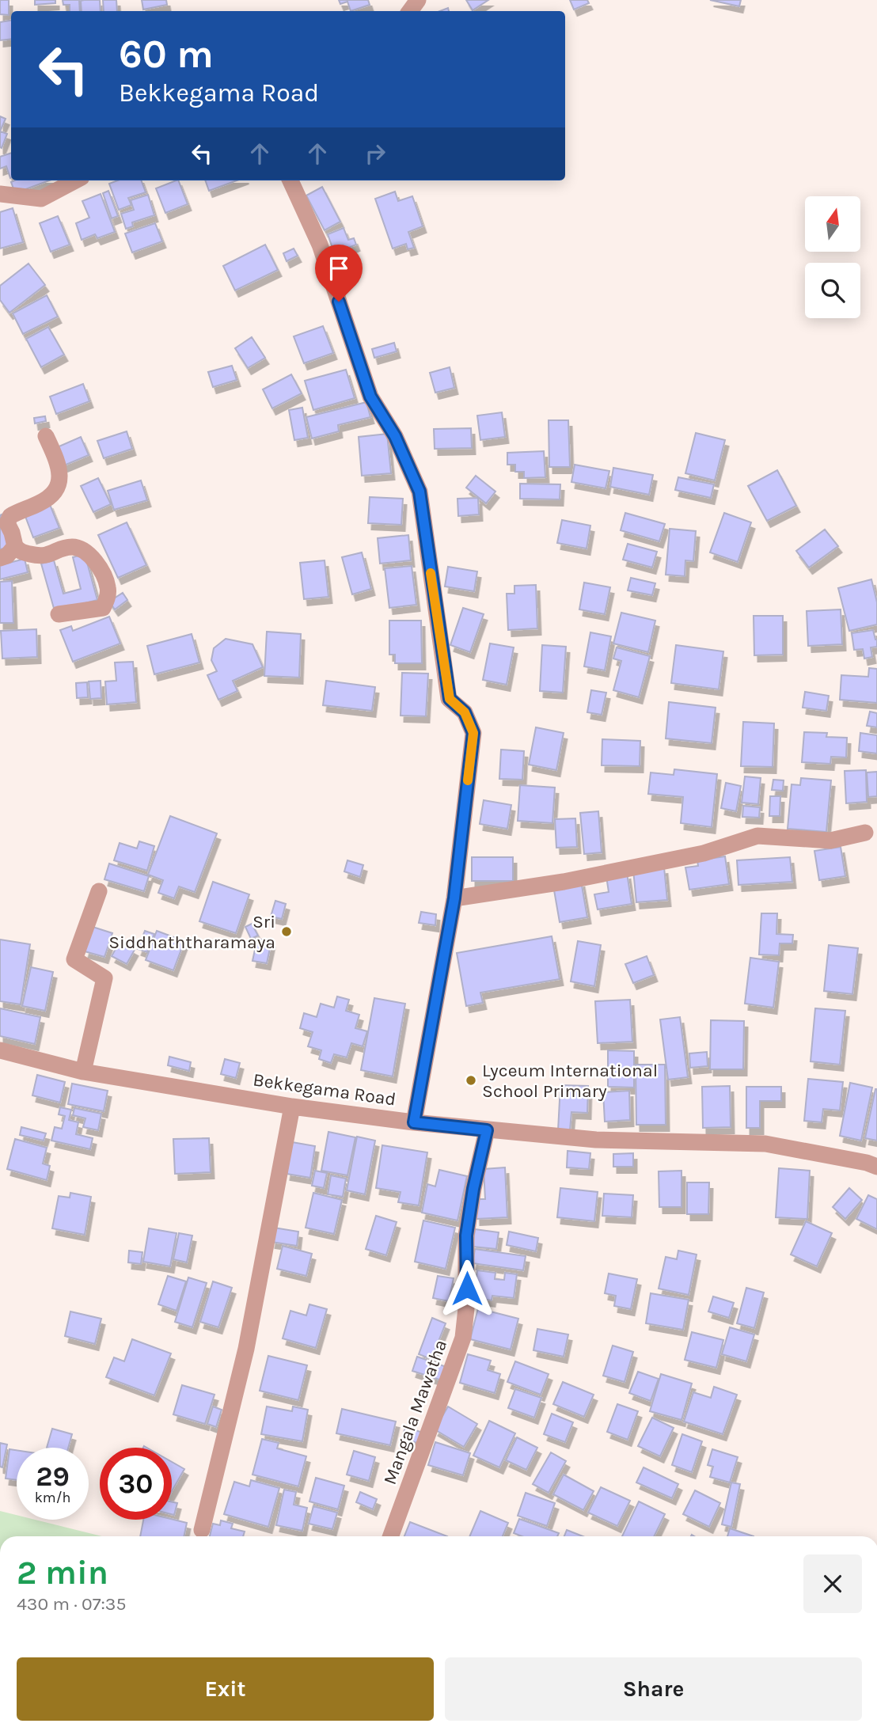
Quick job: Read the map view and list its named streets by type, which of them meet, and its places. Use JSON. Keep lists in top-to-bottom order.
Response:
{
  "streets": {
    "street": ["Bekkegama Road", "Mangala Mawatha"]
  },
  "crossings": [
    ["Bekkegama Road", "Mangala Mawatha"]
  ],
  "places": ["Sri Siddhaththaramaya", "Lyceum International School Primary"],
  "north": "top",
  "page": {
    "turn": ["60 m", "Bekkegama Road"],
    "speed": "29 km/h",
    "limit": "30",
    "heading": ["2 min", "430 m · 07:35"],
    "buttons": ["Exit", "Share"]
  }
}
